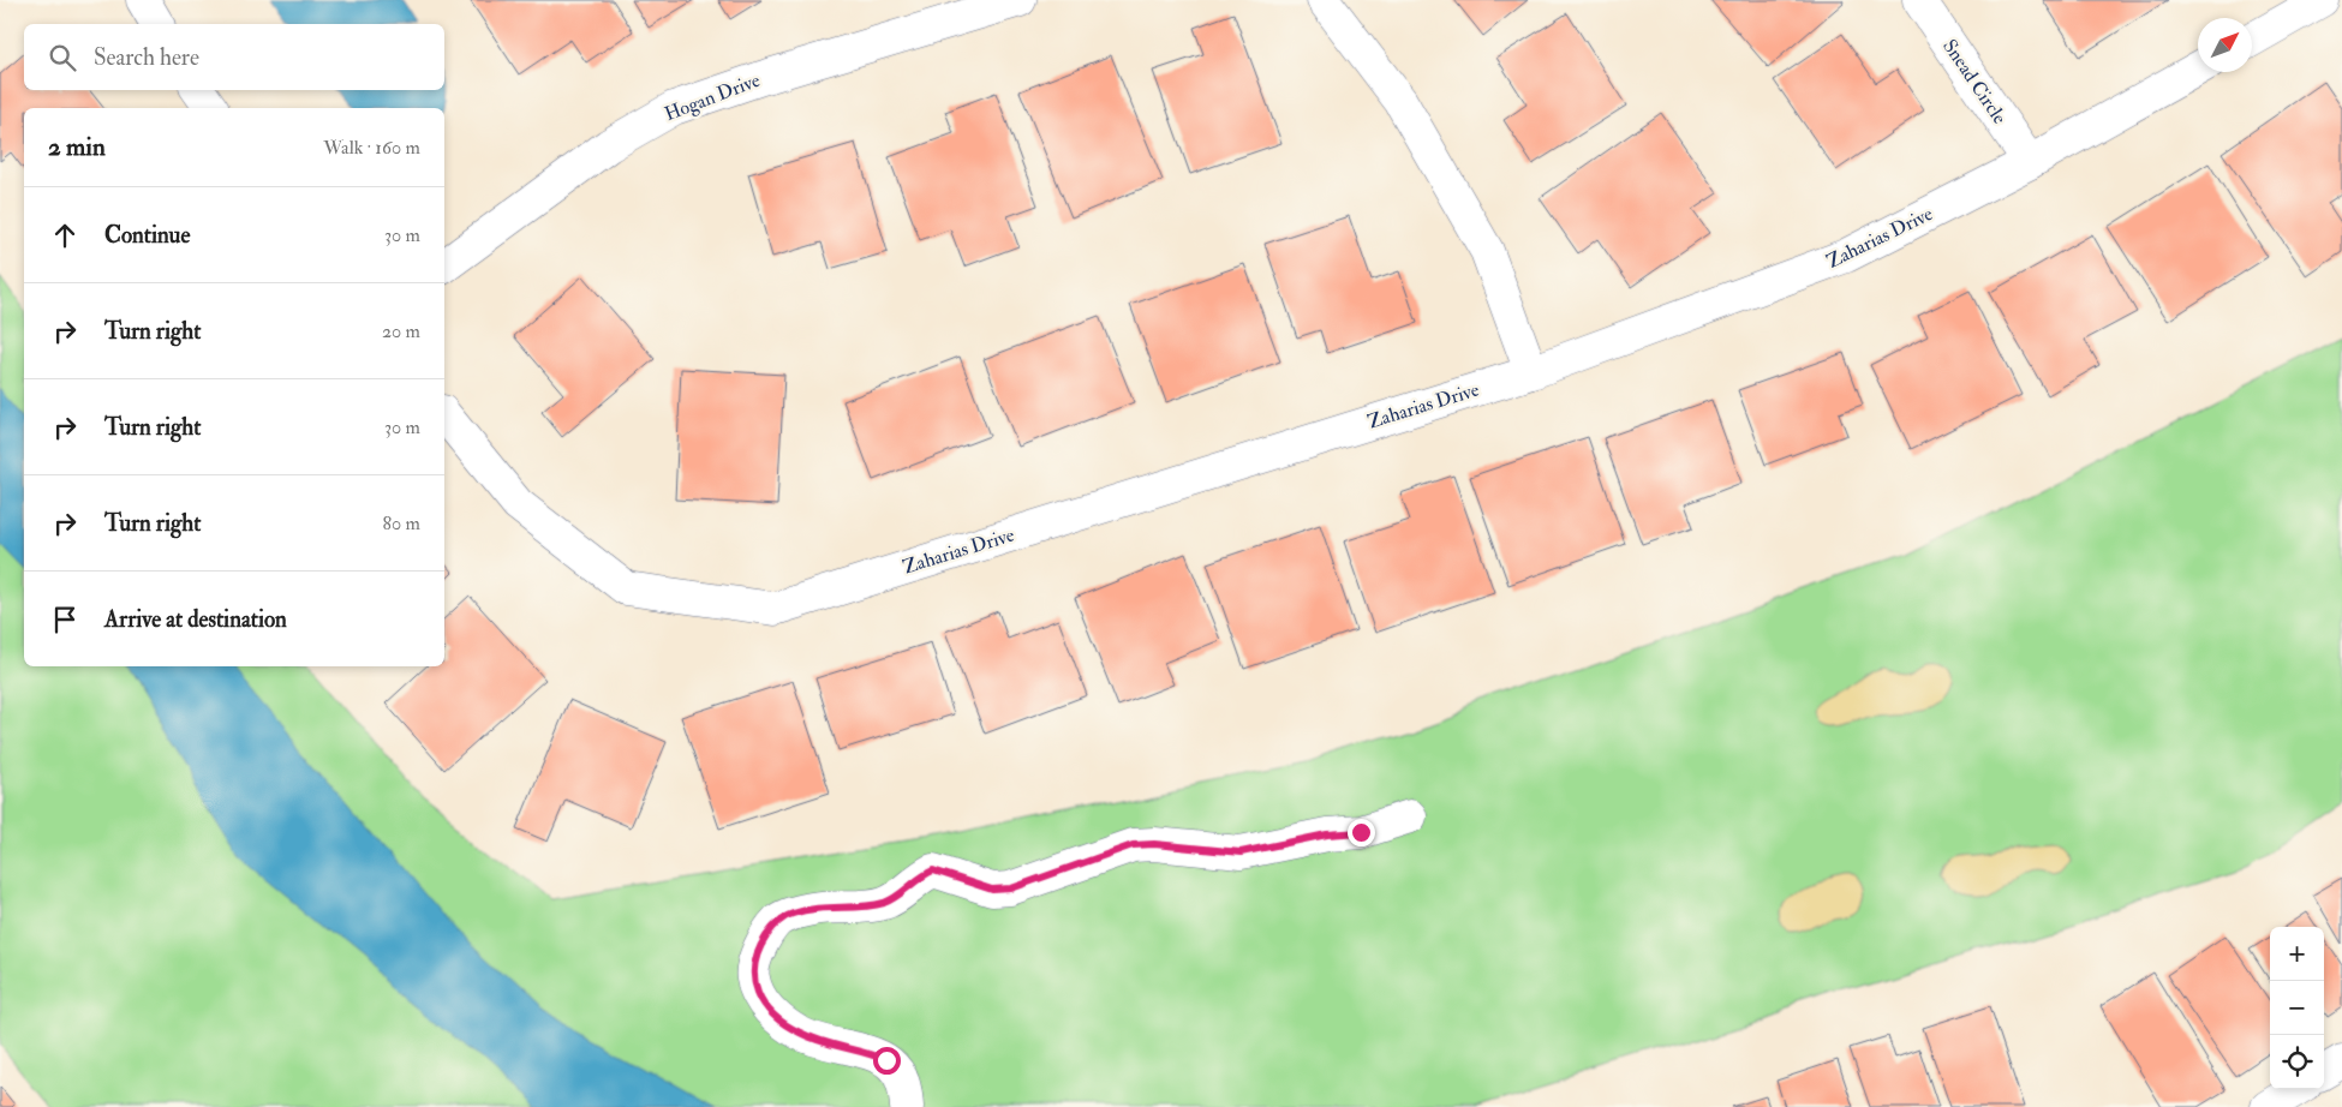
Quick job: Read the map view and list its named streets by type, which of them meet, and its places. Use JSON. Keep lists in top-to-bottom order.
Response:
{
  "streets": {
    "street": ["Snead Circle", "Hogan Drive", "Zaharias Drive"]
  },
  "crossings": [
    ["Snead Circle", "Zaharias Drive"]
  ],
  "north": "top right",
  "page": {
    "search": "Search here",
    "heading": ["2 min", "Walk · 160 m"],
    "list": [
      ["Continue", "30 m"],
      ["Turn right", "20 m"],
      ["Turn right", "30 m"],
      ["Turn right", "80 m"],
      "Arrive at destination"
    ],
    "map_buttons": ["+", "−"]
  }
}
